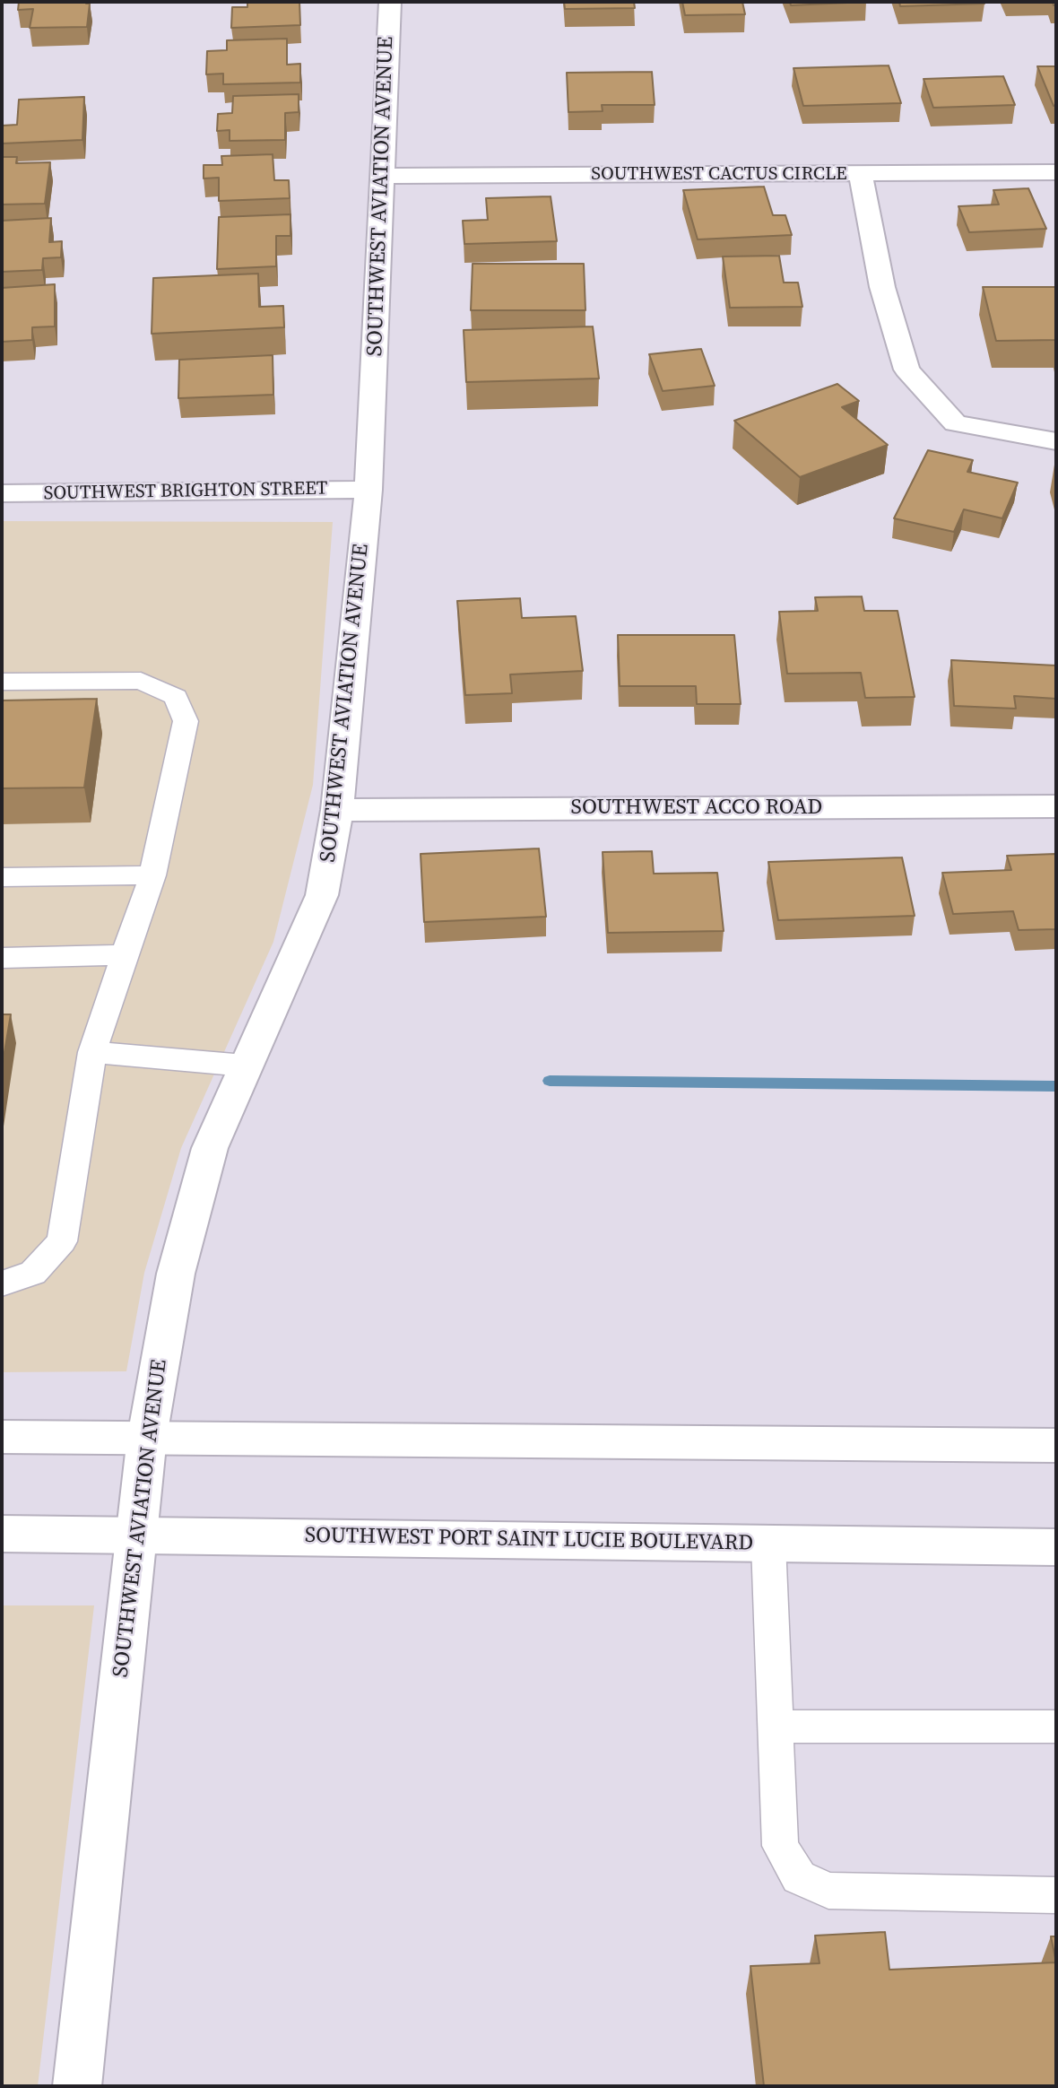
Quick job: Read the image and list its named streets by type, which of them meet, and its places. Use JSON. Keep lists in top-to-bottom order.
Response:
{
  "streets": {
    "street": [
      "SOUTHWEST CACTUS CIRCLE",
      "SOUTHWEST AVIATION AVENUE",
      "SOUTHWEST BRIGHTON STREET",
      "SOUTHWEST ACCO ROAD",
      "SOUTHWEST PORT SAINT LUCIE BOULEVARD"
    ]
  },
  "crossings": [
    ["SOUTHWEST CACTUS CIRCLE", "SOUTHWEST AVIATION AVENUE"],
    ["SOUTHWEST AVIATION AVENUE", "SOUTHWEST BRIGHTON STREET"],
    ["SOUTHWEST AVIATION AVENUE", "SOUTHWEST ACCO ROAD"],
    ["SOUTHWEST AVIATION AVENUE", "SOUTHWEST PORT SAINT LUCIE BOULEVARD"]
  ]
}
